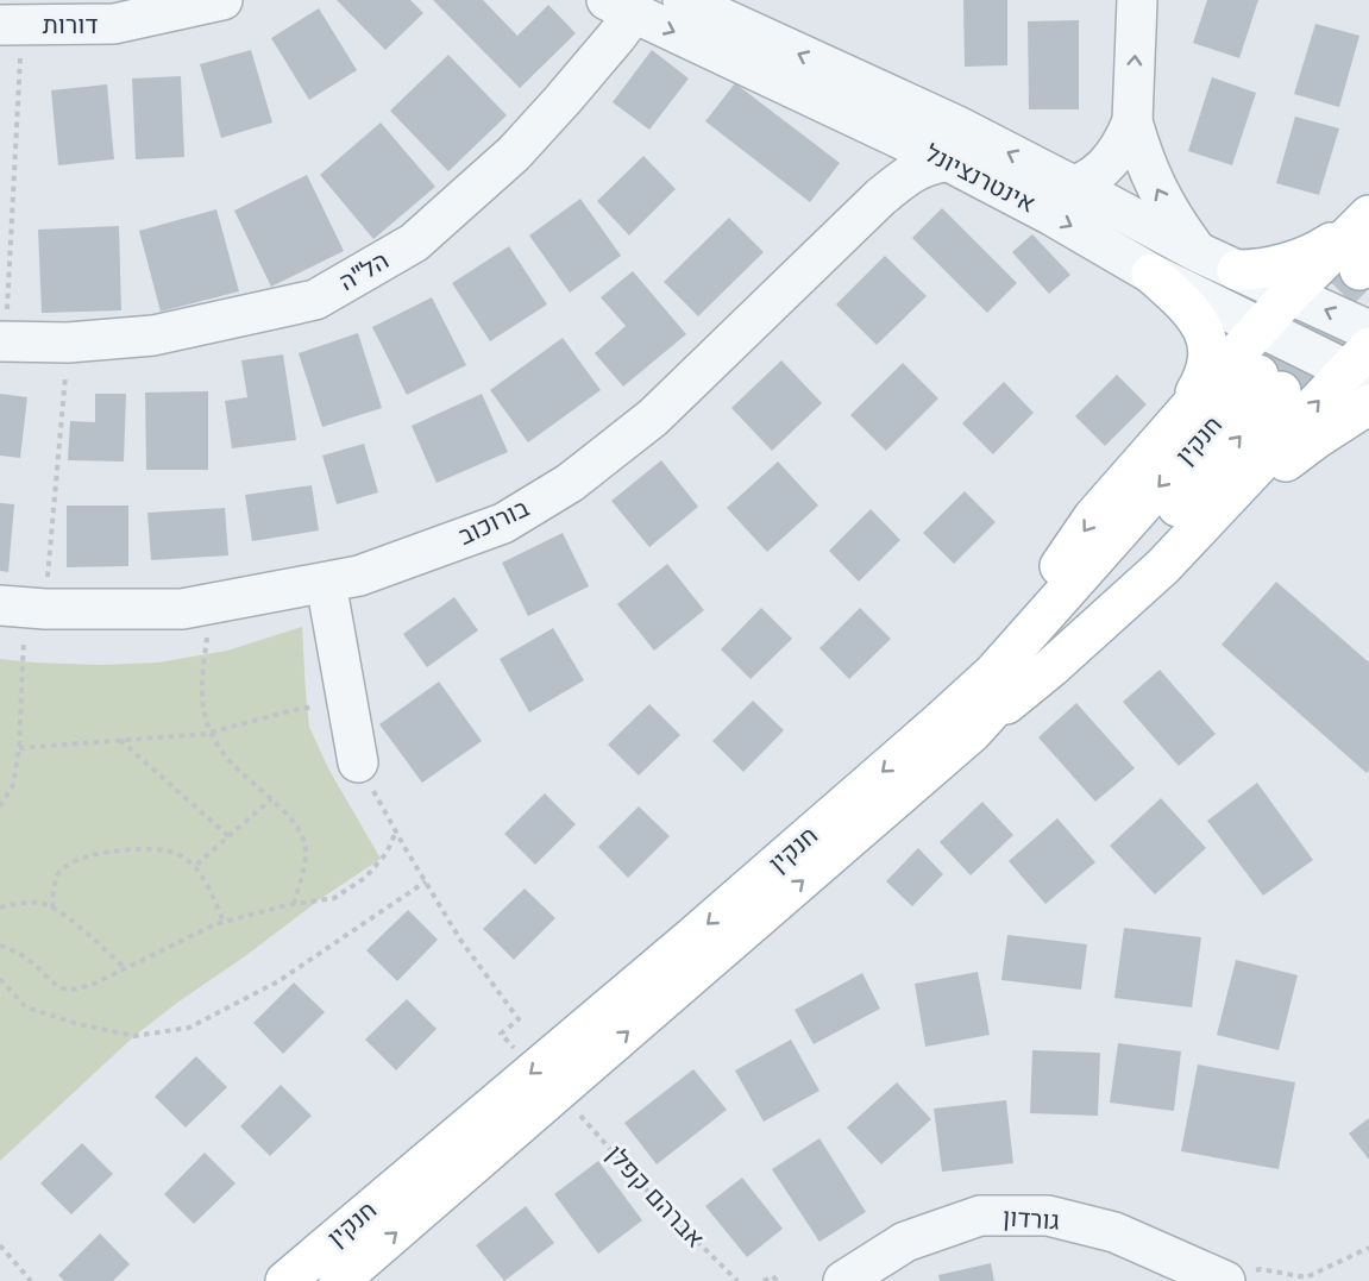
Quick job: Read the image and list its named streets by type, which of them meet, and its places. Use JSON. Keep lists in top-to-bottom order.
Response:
{
  "streets": {
    "main road": ["חנקין"],
    "street": [
      "דורות",
      "אינטרנציונל",
      "הל\"ה",
      "בורוכוב",
      "גורדון"
    ],
    "path": ["אברהם קפלן"]
  },
  "crossings": [
    ["אינטרנציונל", "הל\"ה"],
    ["אינטרנציונל", "בורוכוב"]
  ]
}
